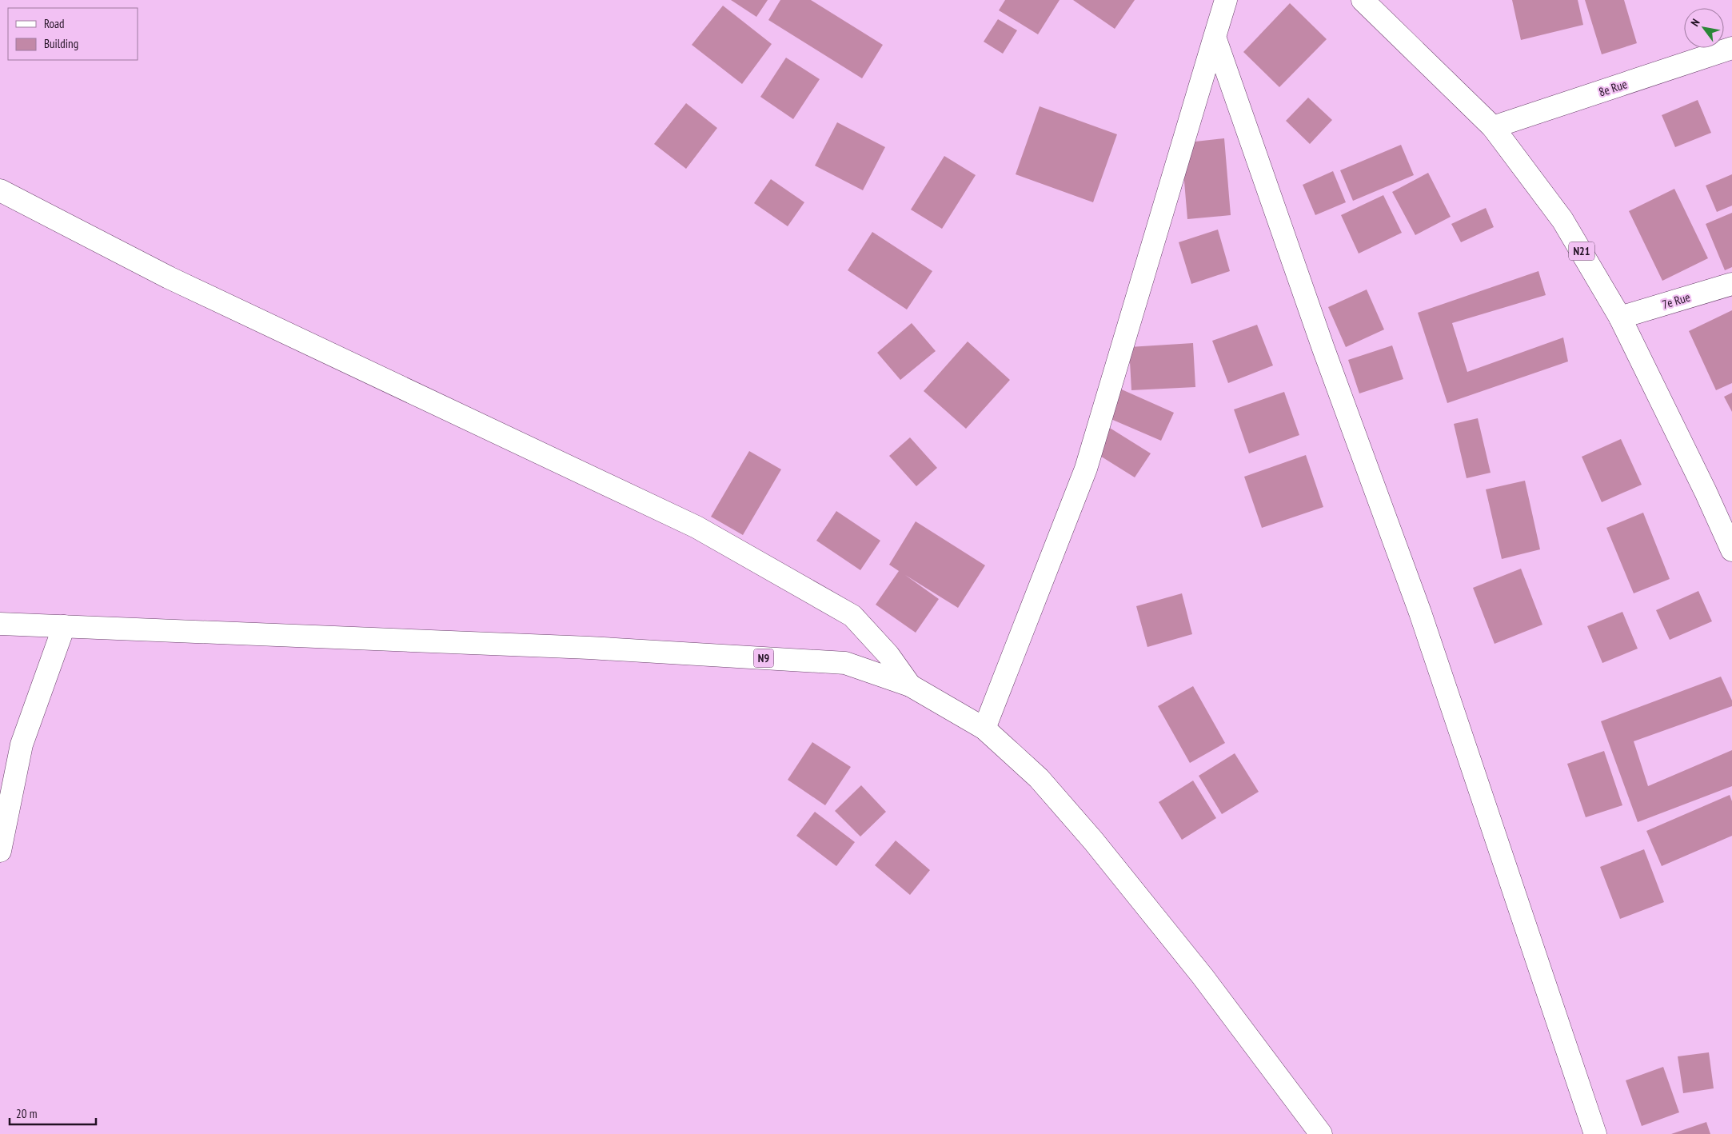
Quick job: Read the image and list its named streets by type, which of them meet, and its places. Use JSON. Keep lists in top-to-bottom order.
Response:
{
  "streets": {
    "main road": [
      "8e Rue",
      "N21",
      "7e Rue",
      "N9"
    ]
  },
  "crossings": [
    ["8e Rue", "N21"],
    ["N21", "7e Rue"]
  ],
  "legend": ["Road", "Building"],
  "scale_bar": "20 m",
  "north": "top left"
}
